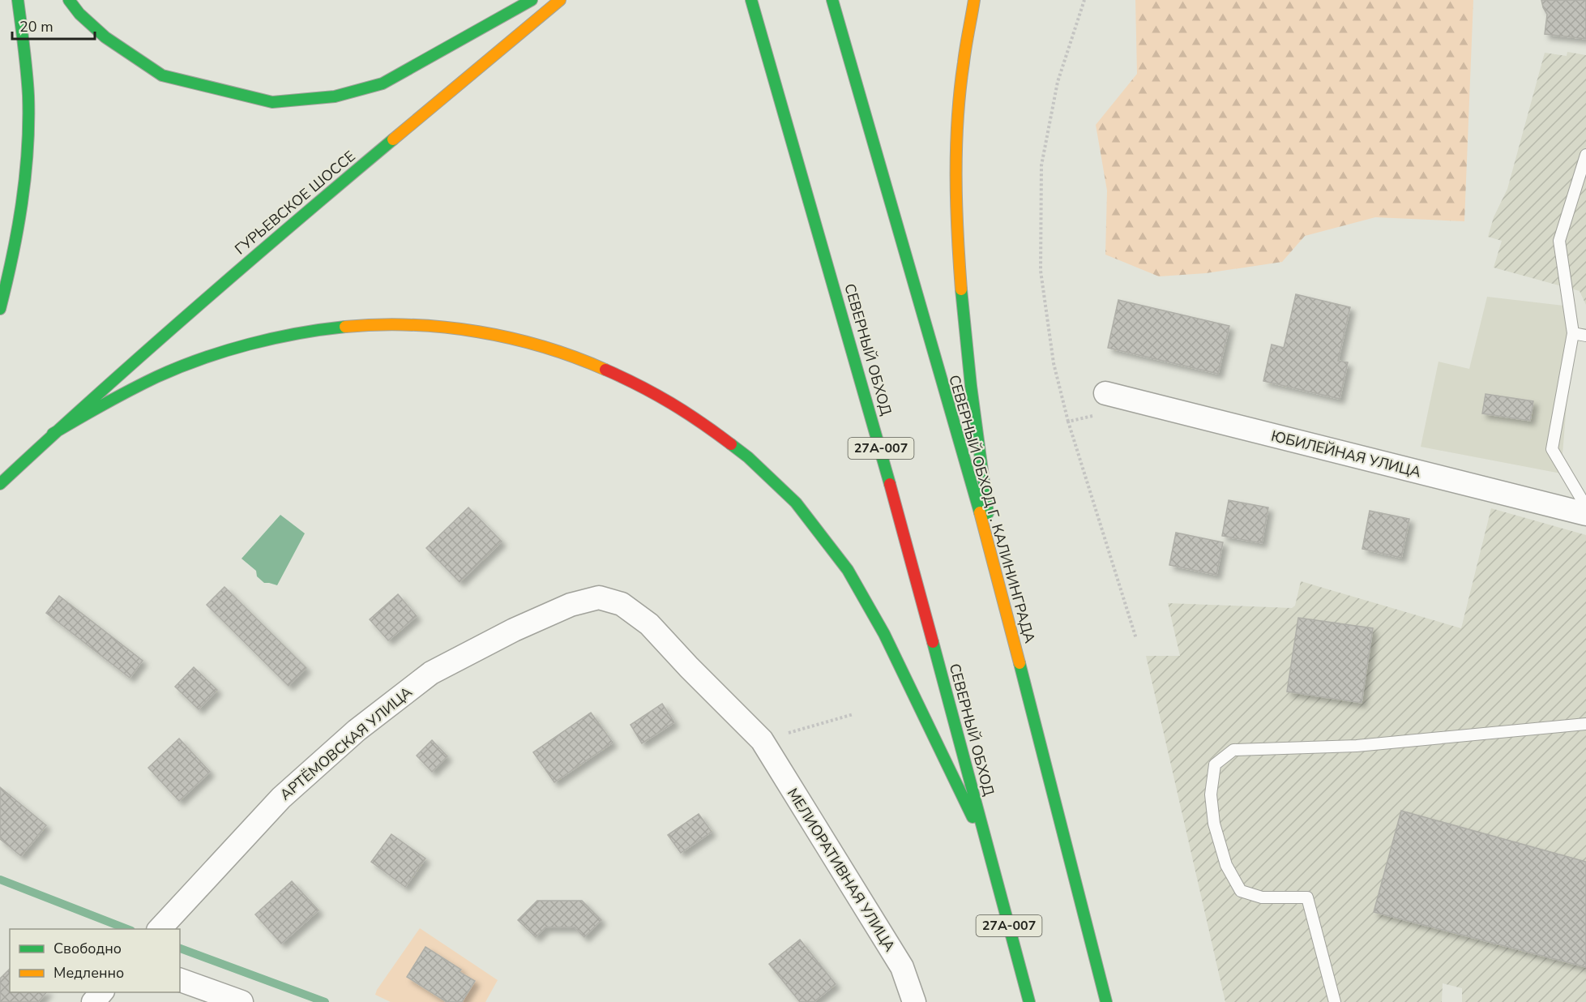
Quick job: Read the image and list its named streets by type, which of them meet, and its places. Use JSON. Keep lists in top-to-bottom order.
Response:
{
  "streets": {
    "main road": [
      "ГУРЬЕВСКОЕ ШОССЕ",
      "СЕВЕРНЫЙ ОБХОД",
      "27А-007",
      "СЕВЕРНЫЙ ОБХОД Г. КАЛИНИНГРАДА"
    ],
    "street": ["ЮБИЛЕЙНАЯ УЛИЦА", "АРТЁМОВСКАЯ УЛИЦА", "МЕЛИОРАТИВНАЯ УЛИЦА"]
  },
  "crossings": [
    ["СЕВЕРНЫЙ ОБХОД", "27А-007"],
    ["АРТЁМОВСКАЯ УЛИЦА", "МЕЛИОРАТИВНАЯ УЛИЦА"]
  ],
  "legend": ["Свободно", "Медленно"],
  "scale_bar": "20 m"
}
